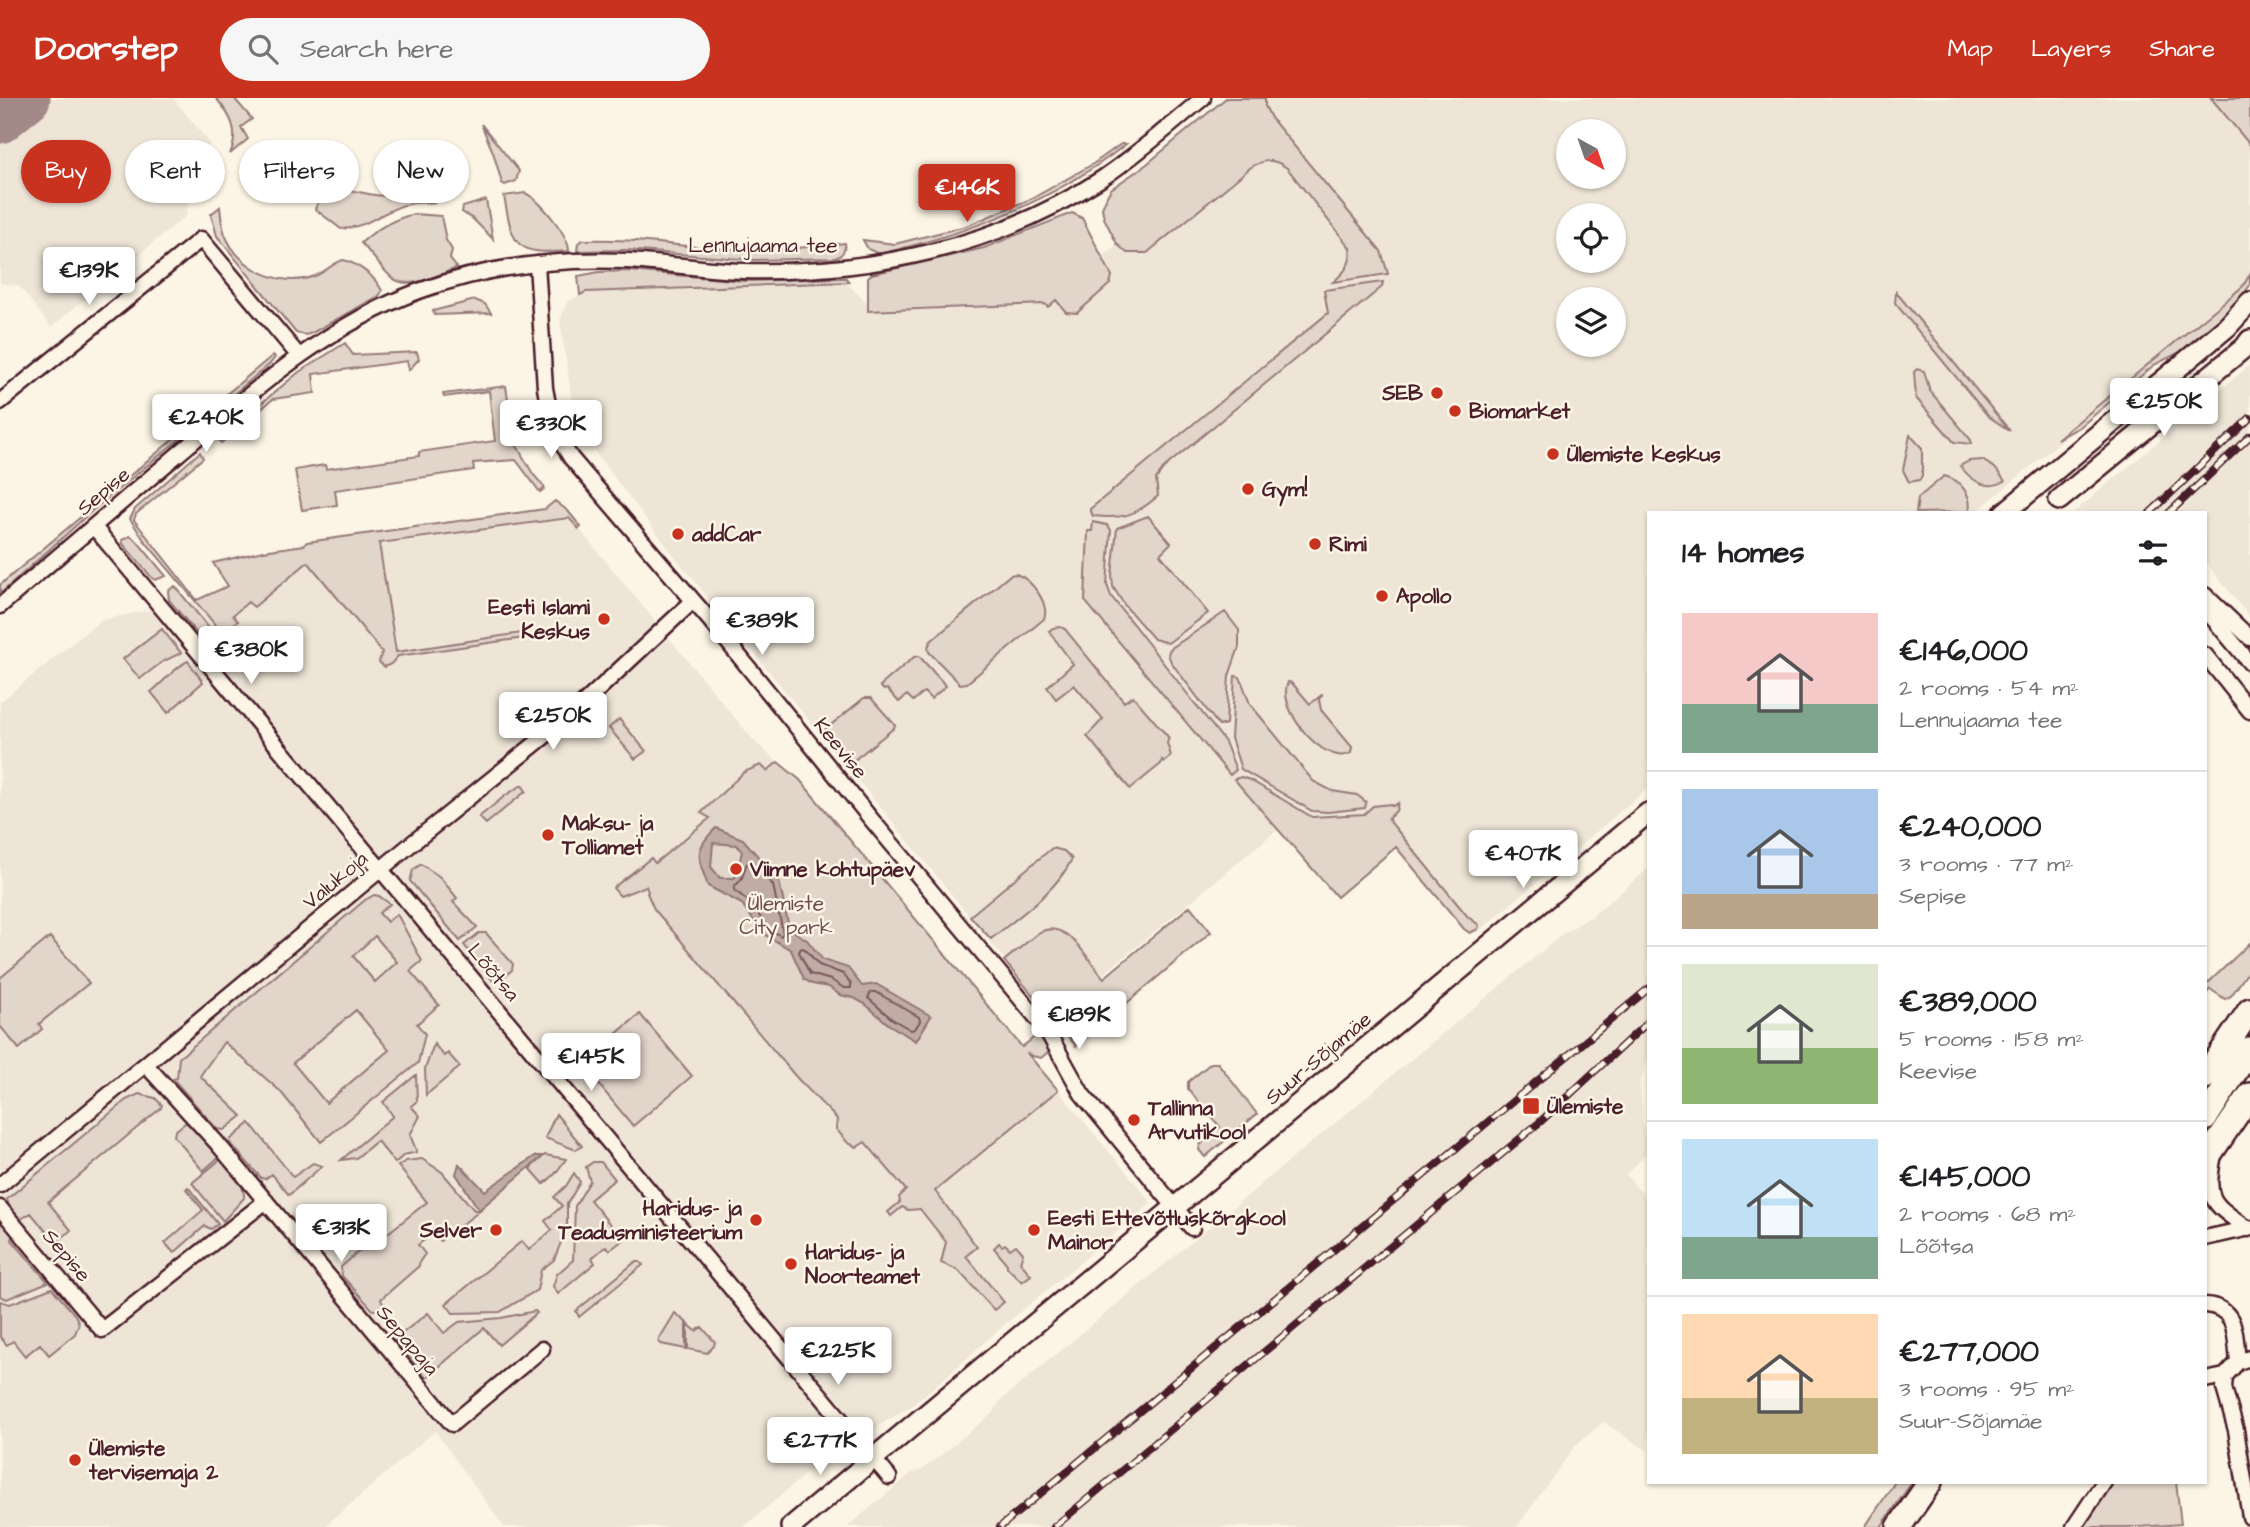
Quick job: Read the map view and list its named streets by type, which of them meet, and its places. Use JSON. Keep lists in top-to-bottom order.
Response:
{
  "streets": {
    "main road": ["Suur-Sõjamäe"],
    "street": [
      "Lennujaama tee",
      "Sepise",
      "Keevise",
      "Valukoja",
      "Lõõtsa",
      "Sepapaja"
    ]
  },
  "crossings": [
    ["Lennujaama tee", "Sepise"],
    ["Lennujaama tee", "Keevise"],
    ["Sepise", "Lõõtsa"],
    ["Sepise", "Sepapaja"],
    ["Keevise", "Valukoja"],
    ["Keevise", "Suur-Sõjamäe"],
    ["Valukoja", "Lõõtsa"],
    ["Valukoja", "Sepapaja"],
    ["Lõõtsa", "Suur-Sõjamäe"]
  ],
  "parks": ["Ülemiste City park"],
  "places": {
    "other": [
      "SEB",
      "Biomarket",
      "Ülemiste keskus",
      "Gym!",
      "addCar",
      "Rimi",
      "Apollo",
      "Eesti Islami Keskus",
      "Maksu- ja Tolliamet",
      "Viimne kohtupäev",
      "Tallinna Arvutikool",
      "Haridus- ja Teadusministeerium",
      "Selver",
      "Eesti Ettevõtluskõrgkool Mainor",
      "Haridus- ja Noorteamet",
      "Ülemiste tervisemaja 2"
    ],
    "transit": ["Ülemiste"]
  },
  "north": "bottom right",
  "page": {
    "header": "Doorstep",
    "search": "Search here",
    "nav": ["Map", "Layers", "Share"],
    "chip": [
      "Buy",
      "Rent",
      "Filters",
      "New"
    ],
    "price": [
      "€146K",
      "€139K",
      "€250K",
      "€240K",
      "€330K",
      "€389K",
      "€380K",
      "€250K",
      "€407K",
      "€189K",
      "€145K",
      "€313K",
      "€225K",
      "€277K"
    ],
    "heading": "14 homes",
    "list": [
      {
        "name": "€146,000",
        "note": "2 rooms · 54 m² · Lennujaama tee"
      },
      {
        "name": "€240,000",
        "note": "3 rooms · 77 m² · Sepise"
      },
      {
        "name": "€389,000",
        "note": "5 rooms · 158 m² · Keevise"
      },
      {
        "name": "€145,000",
        "note": "2 rooms · 68 m² · Lõõtsa"
      },
      {
        "name": "€277,000",
        "note": "3 rooms · 95 m² · Suur-Sõjamäe"
      }
    ]
  }
}
